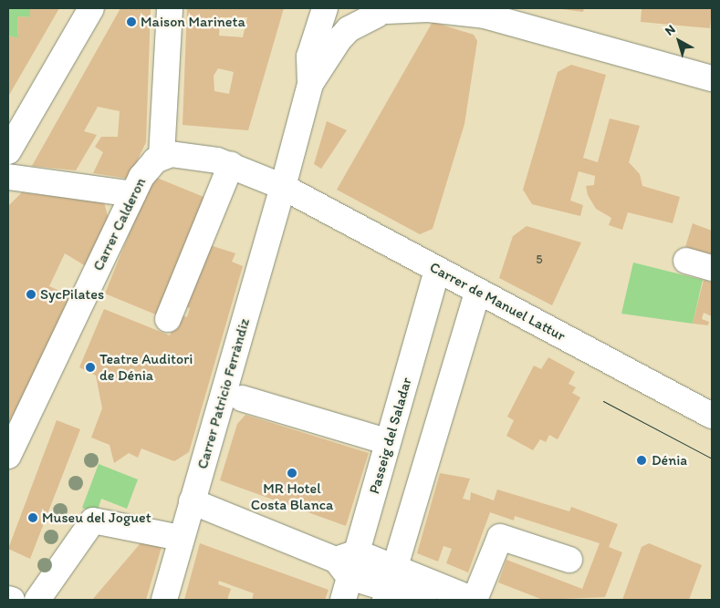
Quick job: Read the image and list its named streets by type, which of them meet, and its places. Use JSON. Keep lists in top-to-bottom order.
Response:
{
  "streets": {
    "street": [
      "Carrer Calderon",
      "Carrer de Manuel Lattur",
      "Carrer Patricio Ferràndiz",
      "Passeig del Saladar"
    ]
  },
  "crossings": [
    ["Carrer Calderon", "Carrer de Manuel Lattur"],
    ["Carrer de Manuel Lattur", "Carrer Patricio Ferràndiz"],
    ["Carrer de Manuel Lattur", "Passeig del Saladar"]
  ],
  "places": [
    "Maison Marineta",
    "SycPilates",
    "Teatre Auditori de Dénia",
    "Dénia",
    "MR Hotel Costa Blanca",
    "Museu del Joguet"
  ],
  "house_numbers": ["5"],
  "north": "top left"
}
